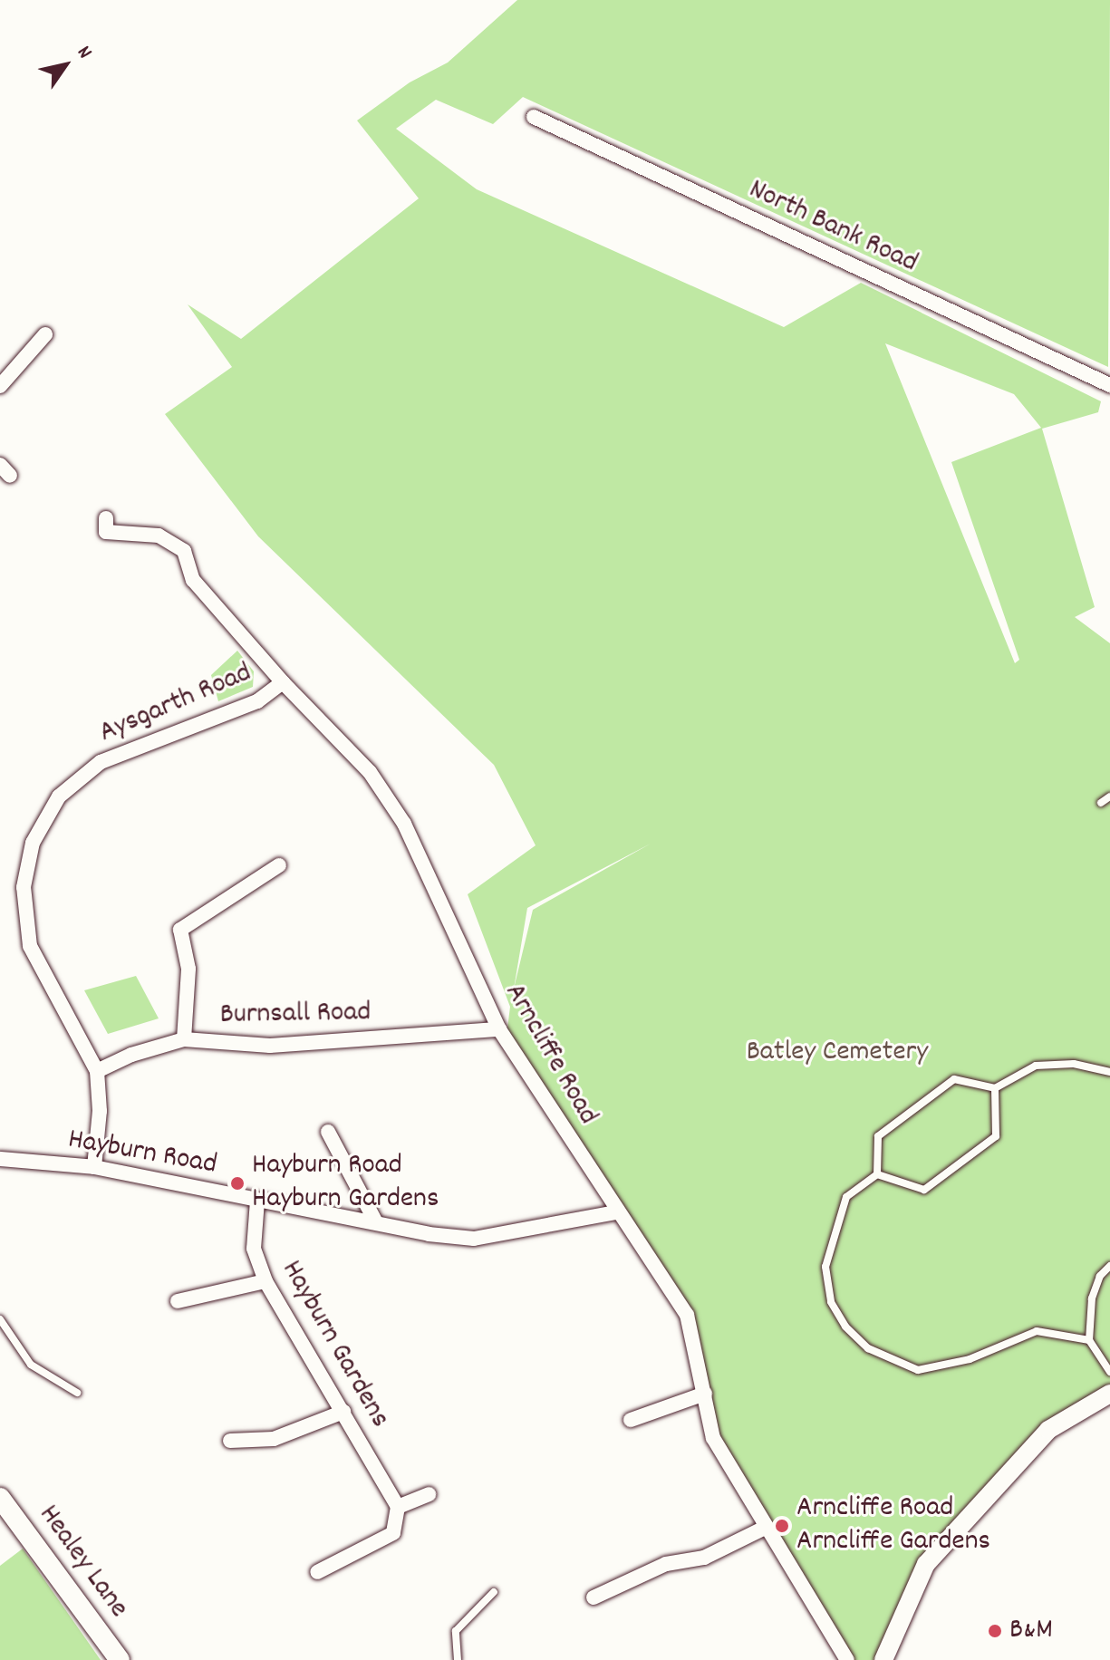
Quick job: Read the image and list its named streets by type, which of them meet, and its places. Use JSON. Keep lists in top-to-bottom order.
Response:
{
  "streets": {
    "main road": ["Healey Lane"],
    "street": [
      "North Bank Road",
      "Aysgarth Road",
      "Burnsall Road",
      "Arncliffe Road",
      "Hayburn Road",
      "Hayburn Gardens"
    ]
  },
  "crossings": [
    ["Aysgarth Road", "Burnsall Road"],
    ["Aysgarth Road", "Arncliffe Road"],
    ["Aysgarth Road", "Hayburn Road"],
    ["Burnsall Road", "Arncliffe Road"],
    ["Arncliffe Road", "Hayburn Road"],
    ["Hayburn Road", "Hayburn Gardens"]
  ],
  "parks": ["Batley Cemetery"],
  "places": ["Hayburn Road Hayburn Gardens", "Arncliffe Road Arncliffe Gardens", "B&M"],
  "north": "top right"
}
